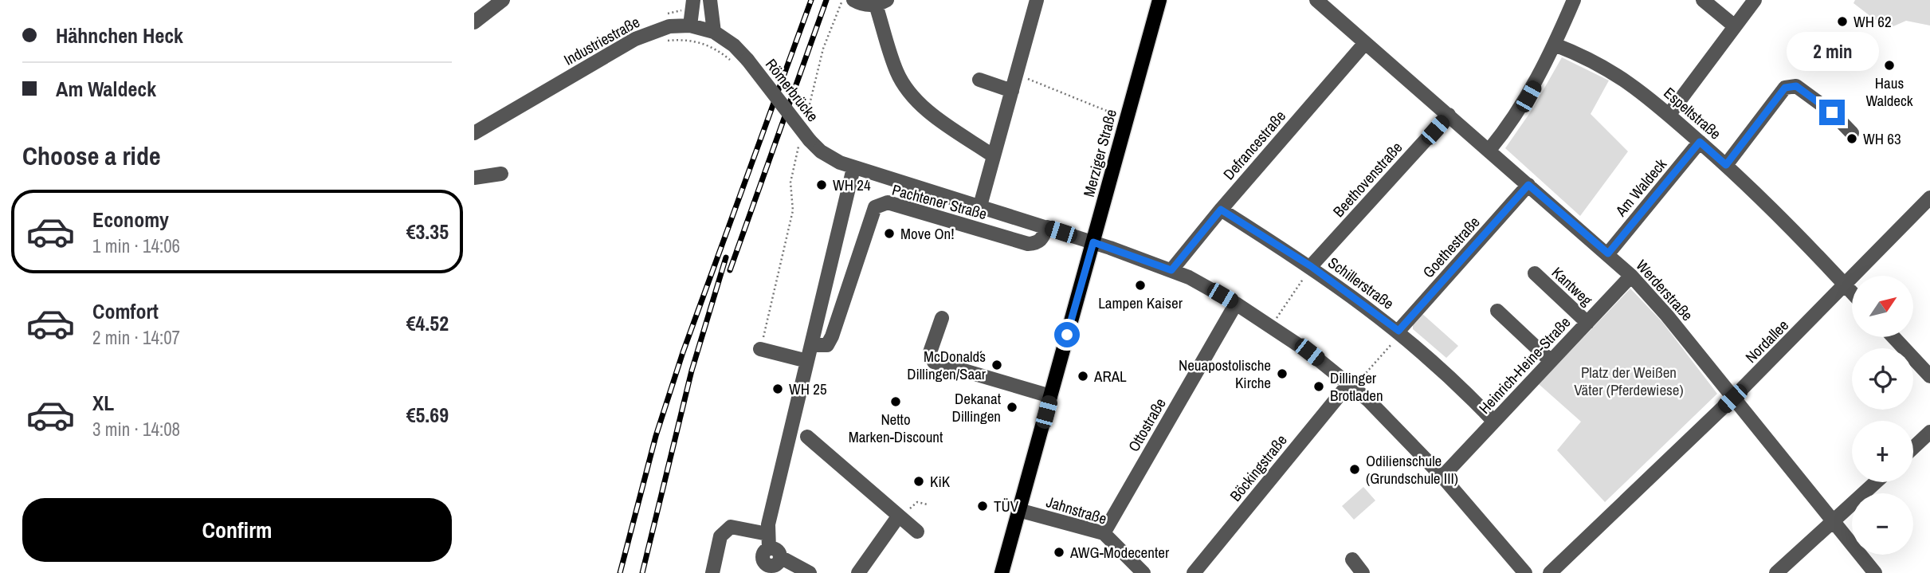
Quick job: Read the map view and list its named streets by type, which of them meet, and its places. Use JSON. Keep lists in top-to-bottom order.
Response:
{
  "streets": {
    "main road": ["Merziger Straße"],
    "street": [
      "Industriestraße",
      "Römerbrücke",
      "Espeltstraße",
      "Defrancestraße",
      "Beethovenstraße",
      "Am Waldeck",
      "Pachtener Straße",
      "Goethestraße",
      "Schillerstraße",
      "Kantweg",
      "Werderstraße",
      "Nordallee",
      "Heinrich-Heine-Straße",
      "Ottostraße",
      "Böckingstraße",
      "Jahnstraße"
    ]
  },
  "crossings": [
    ["Industriestraße", "Römerbrücke"],
    ["Espeltstraße", "Am Waldeck"],
    ["Espeltstraße", "Nordallee"],
    ["Defrancestraße", "Schillerstraße"],
    ["Defrancestraße", "Werderstraße"],
    ["Merziger Straße", "Jahnstraße"],
    ["Beethovenstraße", "Schillerstraße"],
    ["Beethovenstraße", "Werderstraße"],
    ["Am Waldeck", "Werderstraße"],
    ["Goethestraße", "Schillerstraße"],
    ["Goethestraße", "Werderstraße"],
    ["Schillerstraße", "Heinrich-Heine-Straße"],
    ["Kantweg", "Heinrich-Heine-Straße"],
    ["Werderstraße", "Nordallee"],
    ["Werderstraße", "Heinrich-Heine-Straße"],
    ["Ottostraße", "Jahnstraße"]
  ],
  "parks": ["Platz der Weißen Väter (Pferdewiese)"],
  "places": [
    "WH 62",
    "Haus Waldeck",
    "WH 63",
    "WH 24",
    "Move On!",
    "Lampen Kaiser",
    "McDonald´s Dillingen/Saar",
    "Neuapostolische Kirche",
    "ARAL",
    "Dillinger Brotladen",
    "WH 25",
    "Netto Marken-Discount",
    "Dekanat Dillingen",
    "Odilienschule (Grundschule III)",
    "KiK",
    "TÜV",
    "AWG-Modecenter"
  ],
  "north": "top right",
  "page": {
    "banner": ["Hähnchen Heck", "Am Waldeck"],
    "bubble": "2 min",
    "heading": "Choose a ride",
    "list": [
      {
        "name": "Economy",
        "note": "1 min · 14:06",
        "value": "€3.35"
      },
      {
        "name": "Comfort",
        "note": "2 min · 14:07",
        "value": "€4.52"
      },
      {
        "name": "XL",
        "note": "3 min · 14:08",
        "value": "€5.69"
      }
    ],
    "map_buttons": ["+", "−"],
    "buttons": "Confirm"
  }
}
